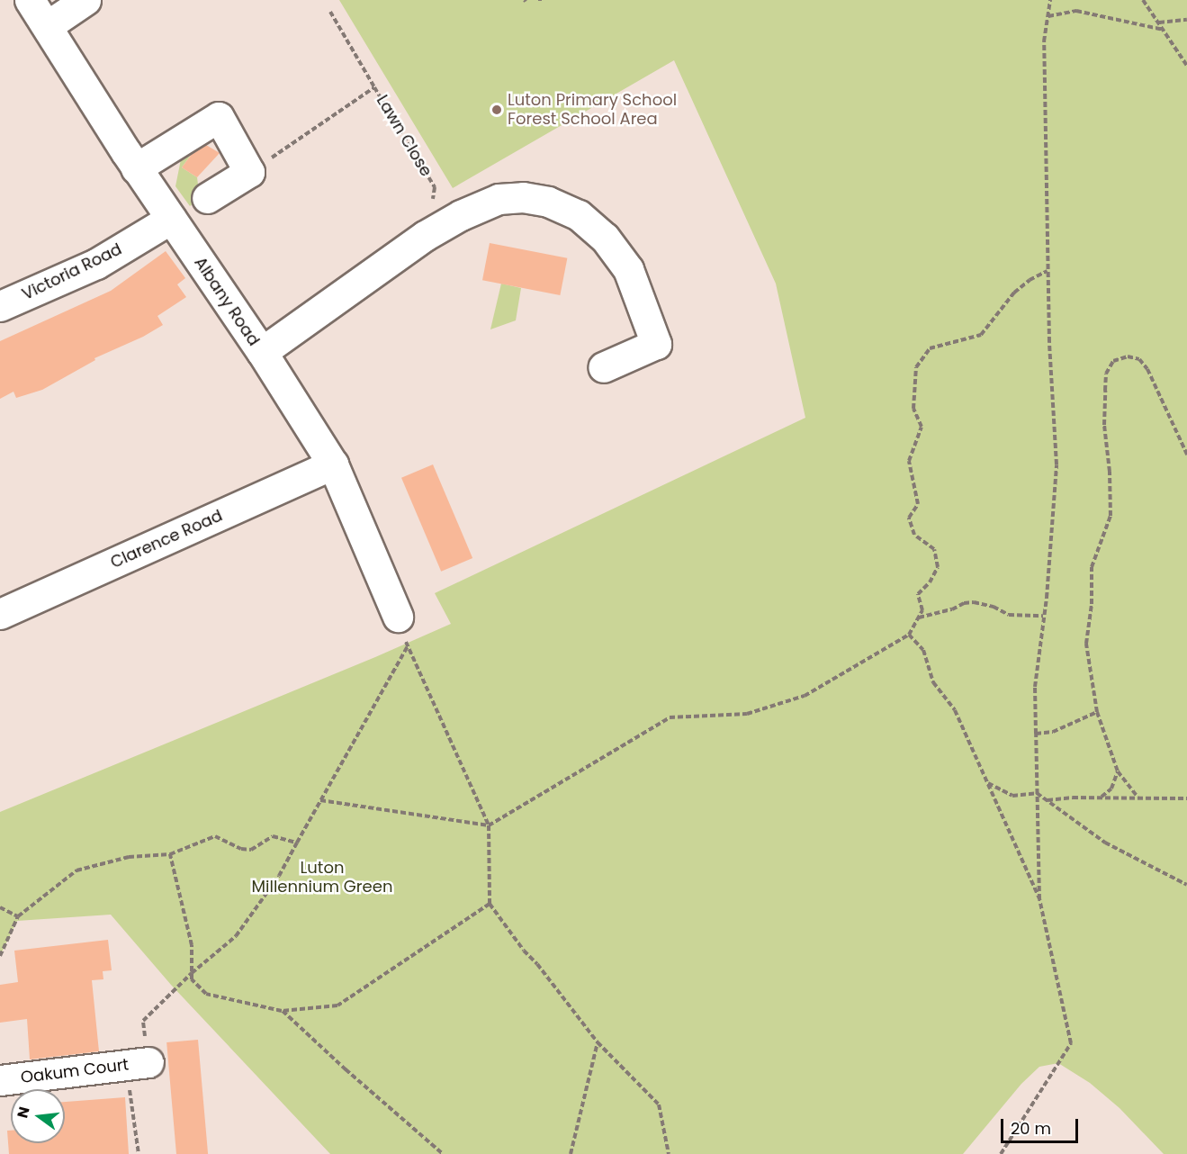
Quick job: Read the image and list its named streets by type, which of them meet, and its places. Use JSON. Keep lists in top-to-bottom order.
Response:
{
  "streets": {
    "street": [
      "Victoria Road",
      "Albany Road",
      "Clarence Road",
      "Oakum Court"
    ],
    "path": ["Lawn Close"]
  },
  "crossings": [
    ["Victoria Road", "Albany Road"],
    ["Albany Road", "Clarence Road"]
  ],
  "parks": ["Luton Millennium Green"],
  "places": ["Luton Primary School Forest School Area"],
  "scale_bar": "20 m",
  "north": "left"
}
